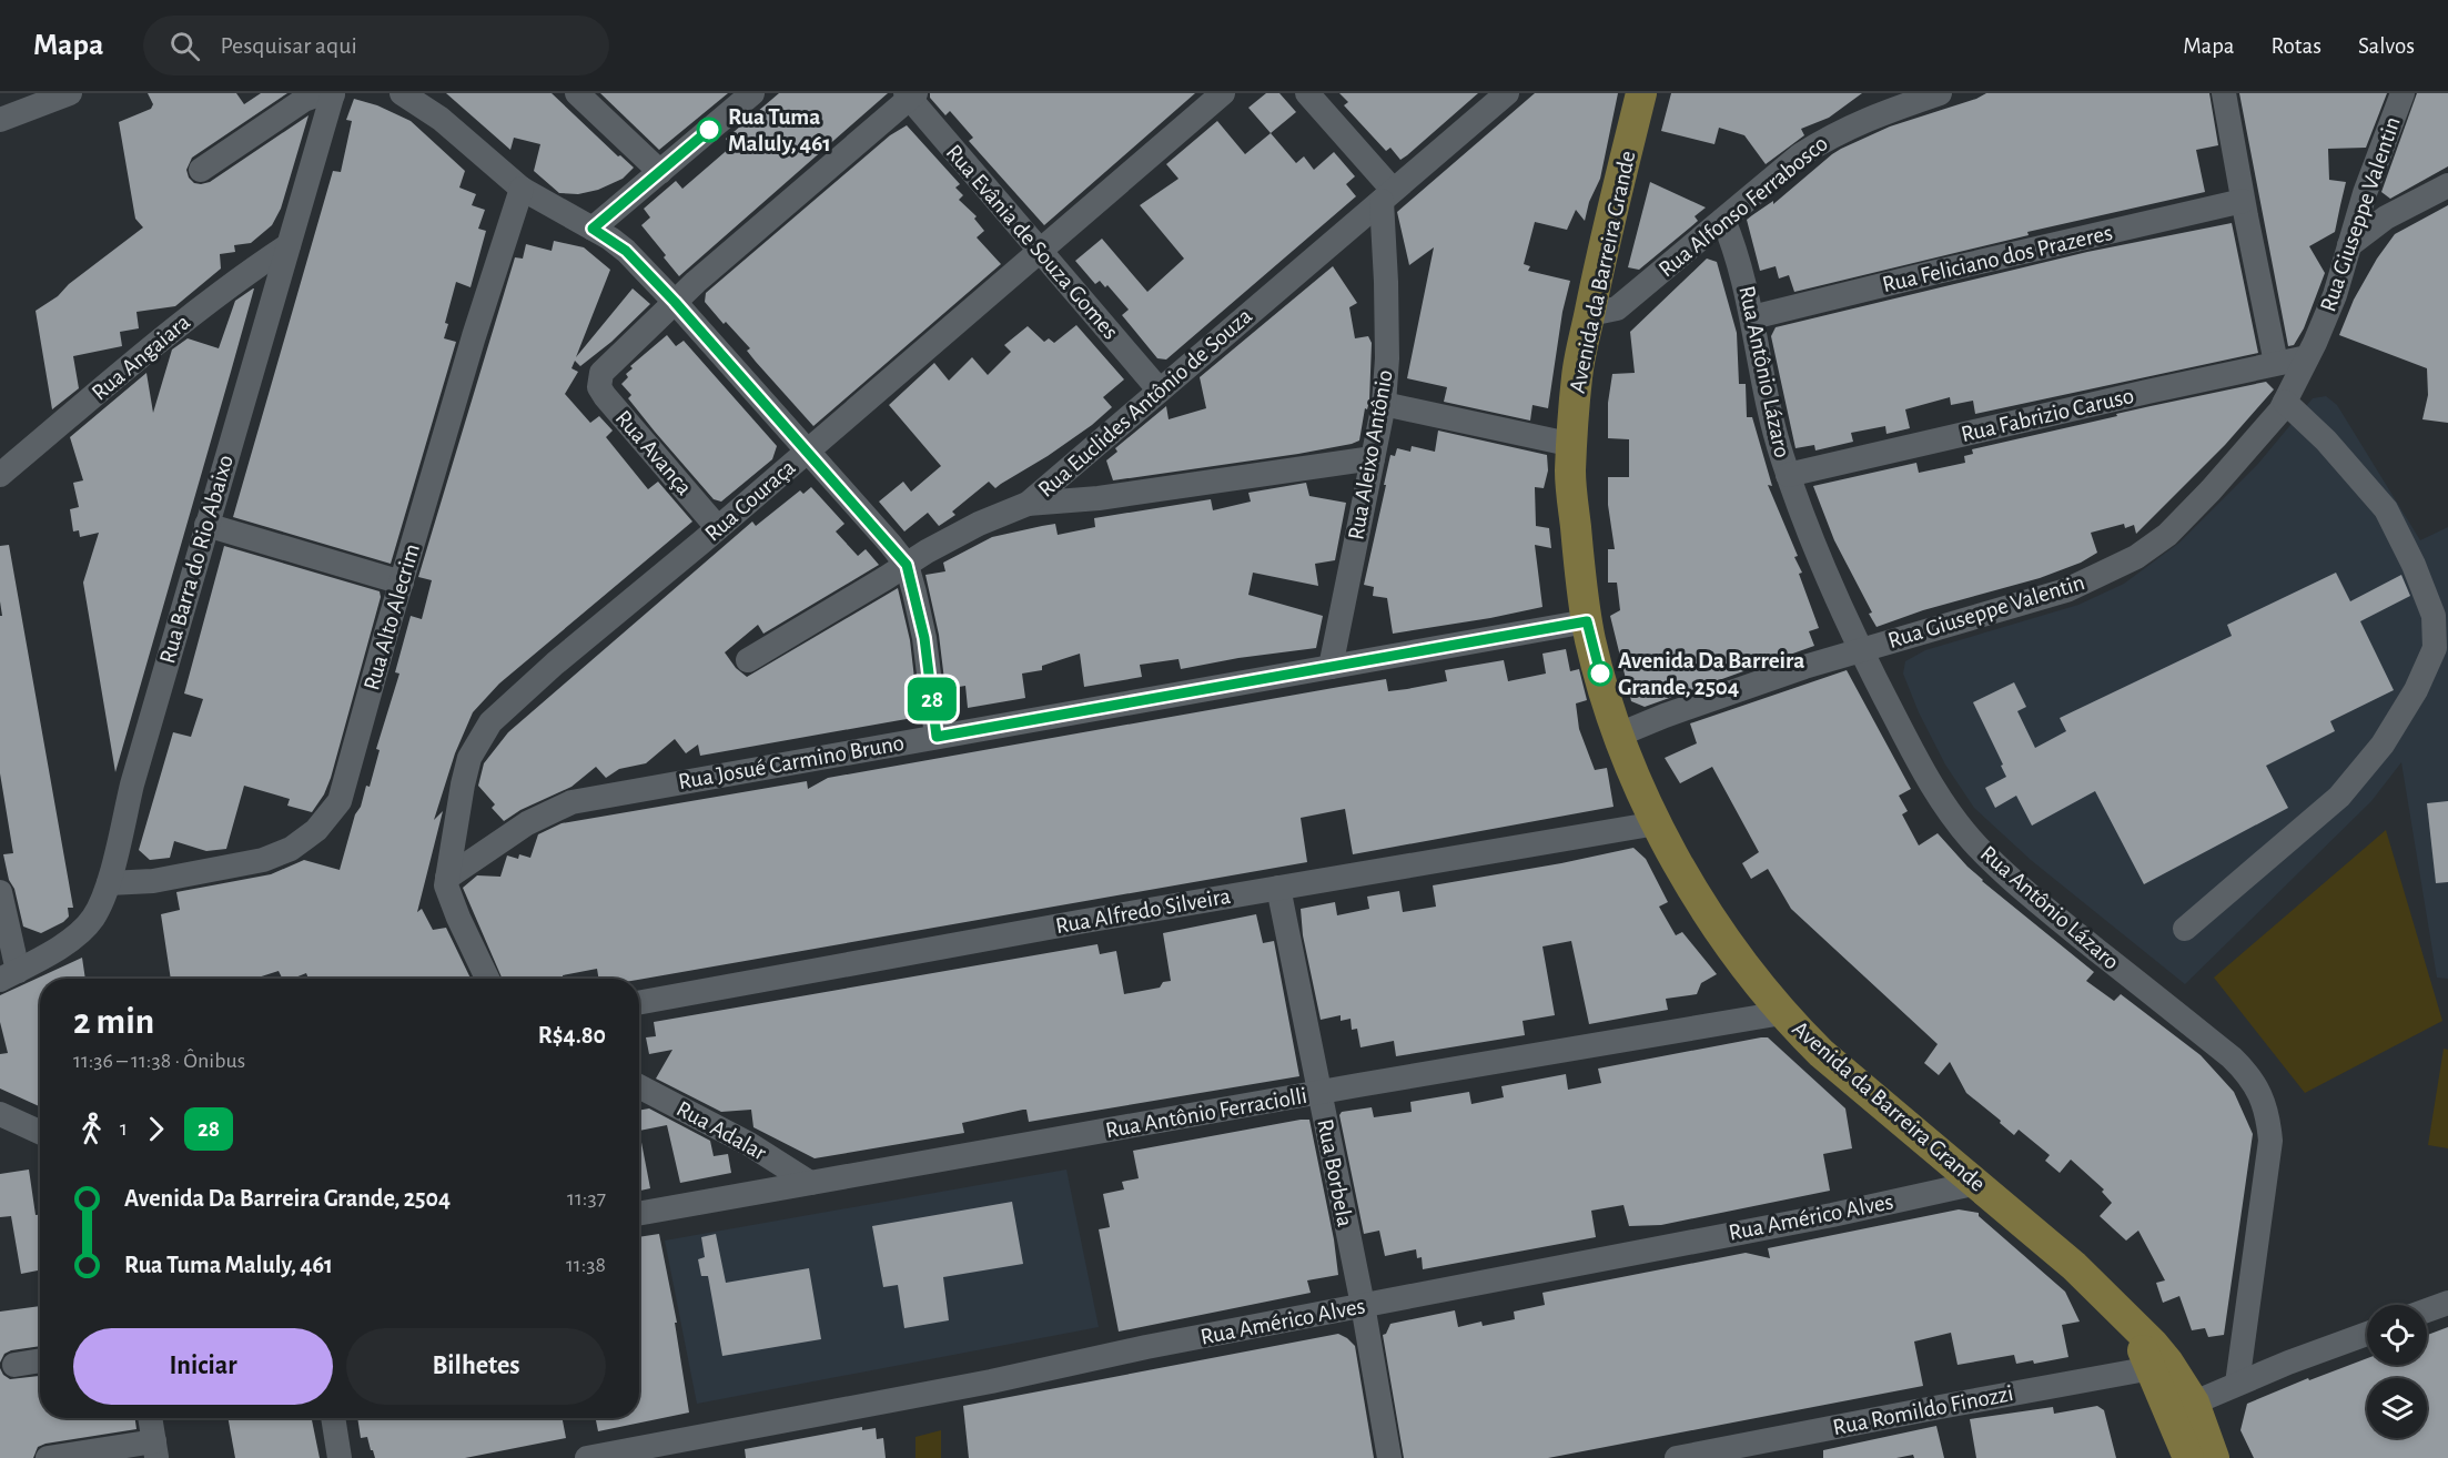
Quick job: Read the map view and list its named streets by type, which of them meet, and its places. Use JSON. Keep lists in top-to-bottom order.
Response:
{
  "streets": {
    "main road": ["Avenida da Barreira Grande"],
    "street": [
      "Rua Alfonso Ferrabosco",
      "Rua Giuseppe Valentin",
      "Rua Evânia de Souza Gomes",
      "Rua Feliciano dos Prazeres",
      "Rua Angaiara",
      "Rua Antônio Lázaro",
      "Rua Euclides Antônio de Souza",
      "Rua Fabrizio Caruso",
      "Rua Avança",
      "Rua Aleixo Antônio",
      "Rua Couraça",
      "Rua Barra do Rio Abaixo",
      "Rua Alto Alecrim",
      "Rua Josué Carmino Bruno",
      "Rua Alfredo Silveira",
      "Rua Antônio Ferraciolli",
      "Rua Adalar",
      "Rua Borbela",
      "Rua Américo Alves",
      "Rua Romildo Finozzi"
    ]
  },
  "crossings": [
    ["Rua Alfonso Ferrabosco", "Avenida da Barreira Grande"],
    ["Rua Alfonso Ferrabosco", "Rua Antônio Lázaro"],
    ["Rua Giuseppe Valentin", "Avenida da Barreira Grande"],
    ["Rua Giuseppe Valentin", "Rua Antônio Lázaro"],
    ["Rua Giuseppe Valentin", "Rua Fabrizio Caruso"],
    ["Rua Evânia de Souza Gomes", "Rua Euclides Antônio de Souza"],
    ["Rua Evânia de Souza Gomes", "Rua Couraça"],
    ["Rua Feliciano dos Prazeres", "Rua Antônio Lázaro"],
    ["Avenida da Barreira Grande", "Rua Josué Carmino Bruno"],
    ["Avenida da Barreira Grande", "Rua Alfredo Silveira"],
    ["Avenida da Barreira Grande", "Rua Antônio Ferraciolli"],
    ["Avenida da Barreira Grande", "Rua Américo Alves"],
    ["Avenida da Barreira Grande", "Rua Romildo Finozzi"],
    ["Rua Angaiara", "Rua Barra do Rio Abaixo"],
    ["Rua Antônio Lázaro", "Rua Fabrizio Caruso"],
    ["Rua Euclides Antônio de Souza", "Rua Aleixo Antônio"],
    ["Rua Avança", "Rua Couraça"],
    ["Rua Aleixo Antônio", "Rua Josué Carmino Bruno"],
    ["Rua Couraça", "Rua Josué Carmino Bruno"],
    ["Rua Barra do Rio Abaixo", "Rua Alto Alecrim"],
    ["Rua Alfredo Silveira", "Rua Borbela"],
    ["Rua Antônio Ferraciolli", "Rua Adalar"],
    ["Rua Antônio Ferraciolli", "Rua Borbela"],
    ["Rua Borbela", "Rua Américo Alves"]
  ],
  "places": ["Rua Tuma Maluly, 461", "Avenida Da Barreira Grande, 2504"],
  "lines": ["bus line 28"],
  "page": {
    "header": "Mapa",
    "search": "Pesquisar aqui",
    "nav": ["Mapa", "Rotas", "Salvos"],
    "on_map": "28",
    "heading": ["2 min", "11:36 – 11:38 · Ônibus", "R$4.80"],
    "legs": ["1", "28"],
    "list": [
      {
        "name": "Avenida Da Barreira Grande, 2504",
        "value": "11:37"
      },
      {
        "name": "Rua Tuma Maluly, 461",
        "value": "11:38"
      }
    ],
    "buttons": ["Iniciar", "Bilhetes"]
  }
}
